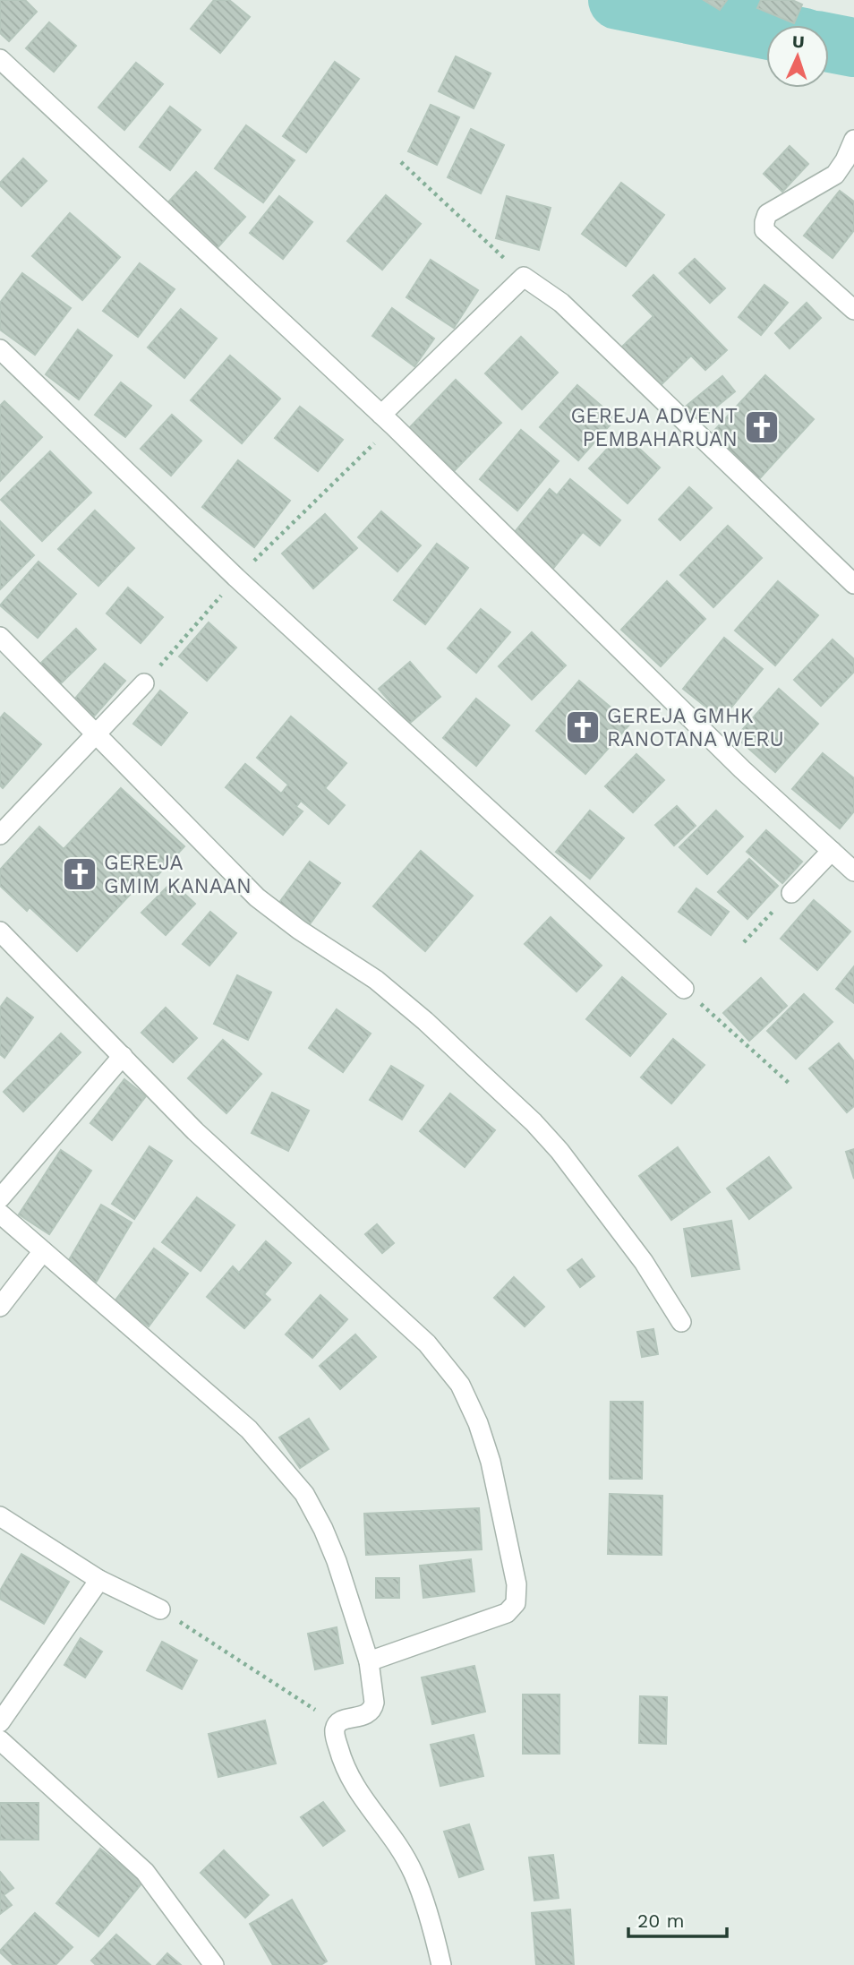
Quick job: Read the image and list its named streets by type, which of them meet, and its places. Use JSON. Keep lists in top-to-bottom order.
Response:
{
  "places": {
    "church": ["GEREJA ADVENT PEMBAHARUAN", "GEREJA GMHK RANOTANA WERU", "GEREJA GMIM KANAAN"]
  },
  "scale_bar": "20 m",
  "north": "top"
}
